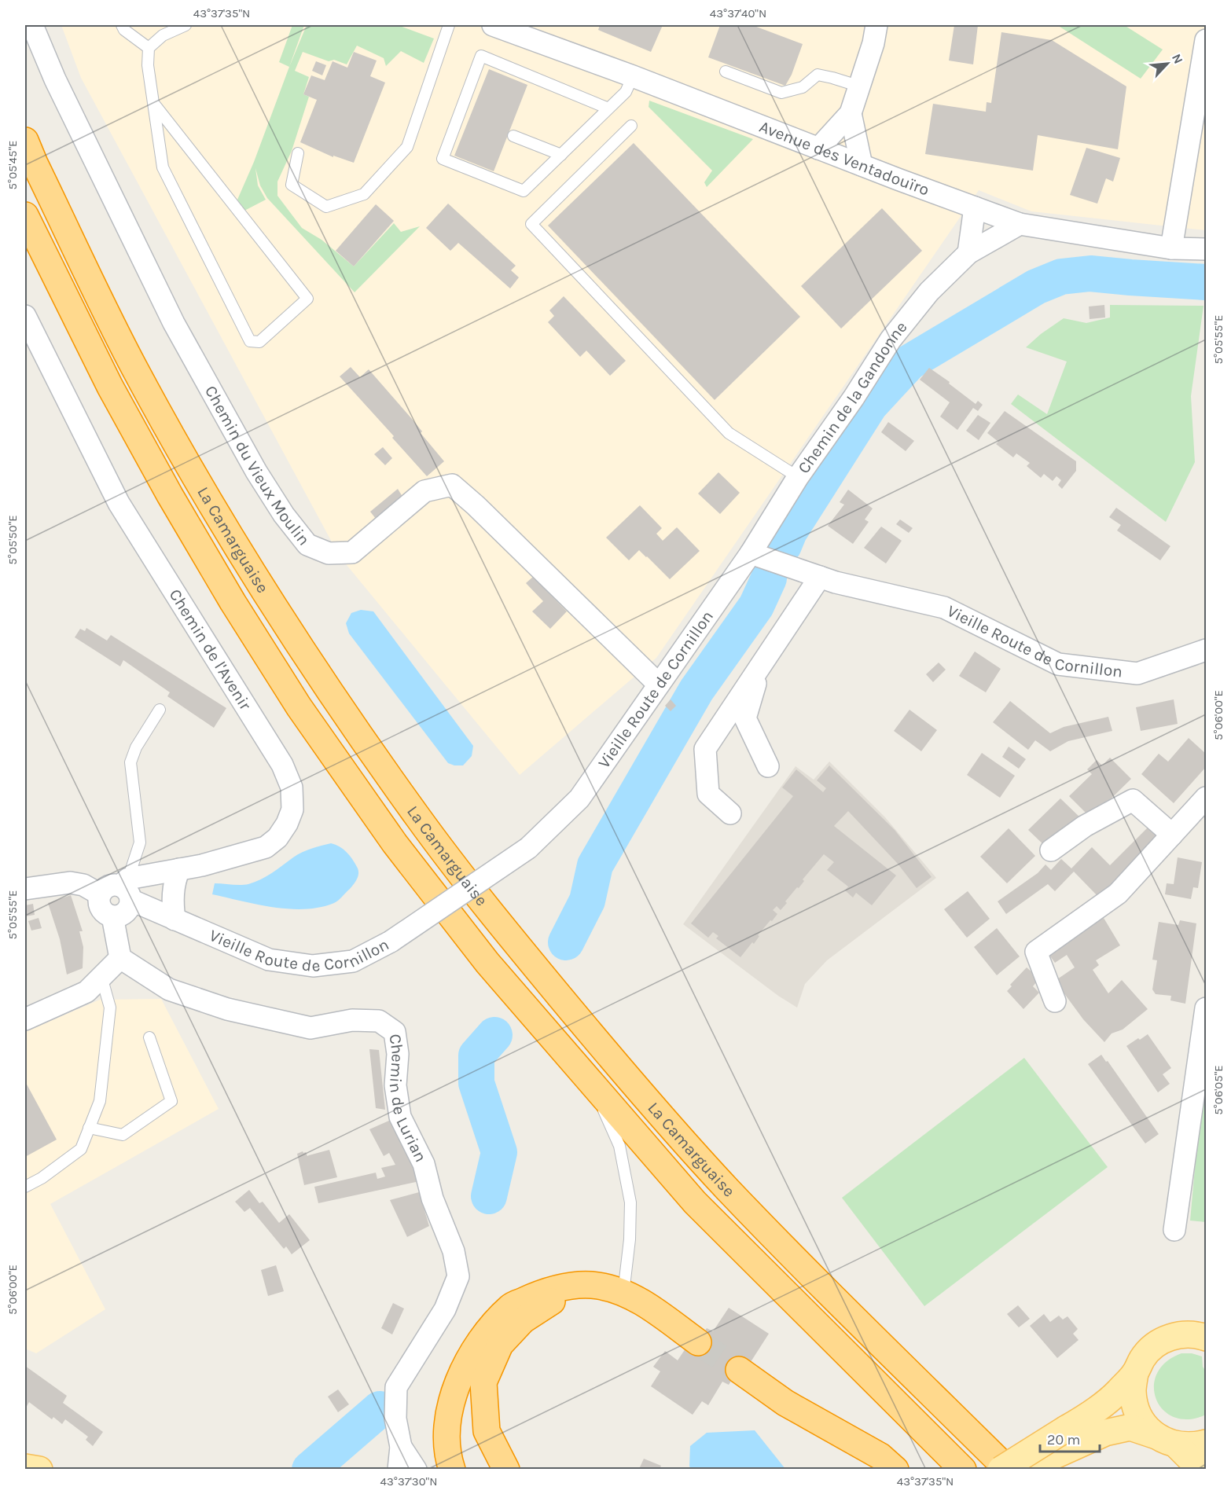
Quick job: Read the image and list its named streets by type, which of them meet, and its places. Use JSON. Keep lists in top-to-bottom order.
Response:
{
  "streets": {
    "highway": ["La Camarguaise"],
    "street": [
      "Avenue des Ventadouïro",
      "Chemin de la Gandonne",
      "Chemin du Vieux Moulin",
      "Vieille Route de Cornillon",
      "Chemin de l'Avenir",
      "Chemin de Lurian"
    ]
  },
  "crossings": [
    ["Avenue des Ventadouïro", "Chemin de la Gandonne"],
    ["Chemin de la Gandonne", "Vieille Route de Cornillon"],
    ["Chemin du Vieux Moulin", "Vieille Route de Cornillon"],
    ["Vieille Route de Cornillon", "Chemin de l'Avenir"]
  ],
  "scale_bar": "20 m",
  "north": "top right",
  "coordinates": [
    "43°37'35\"N",
    "43°37'40\"N",
    "5°05'45\"E",
    "5°05'55\"E",
    "5°05'50\"E",
    "5°06'00\"E",
    "5°06'05\"E",
    "43°37'30\"N"
  ]
}
